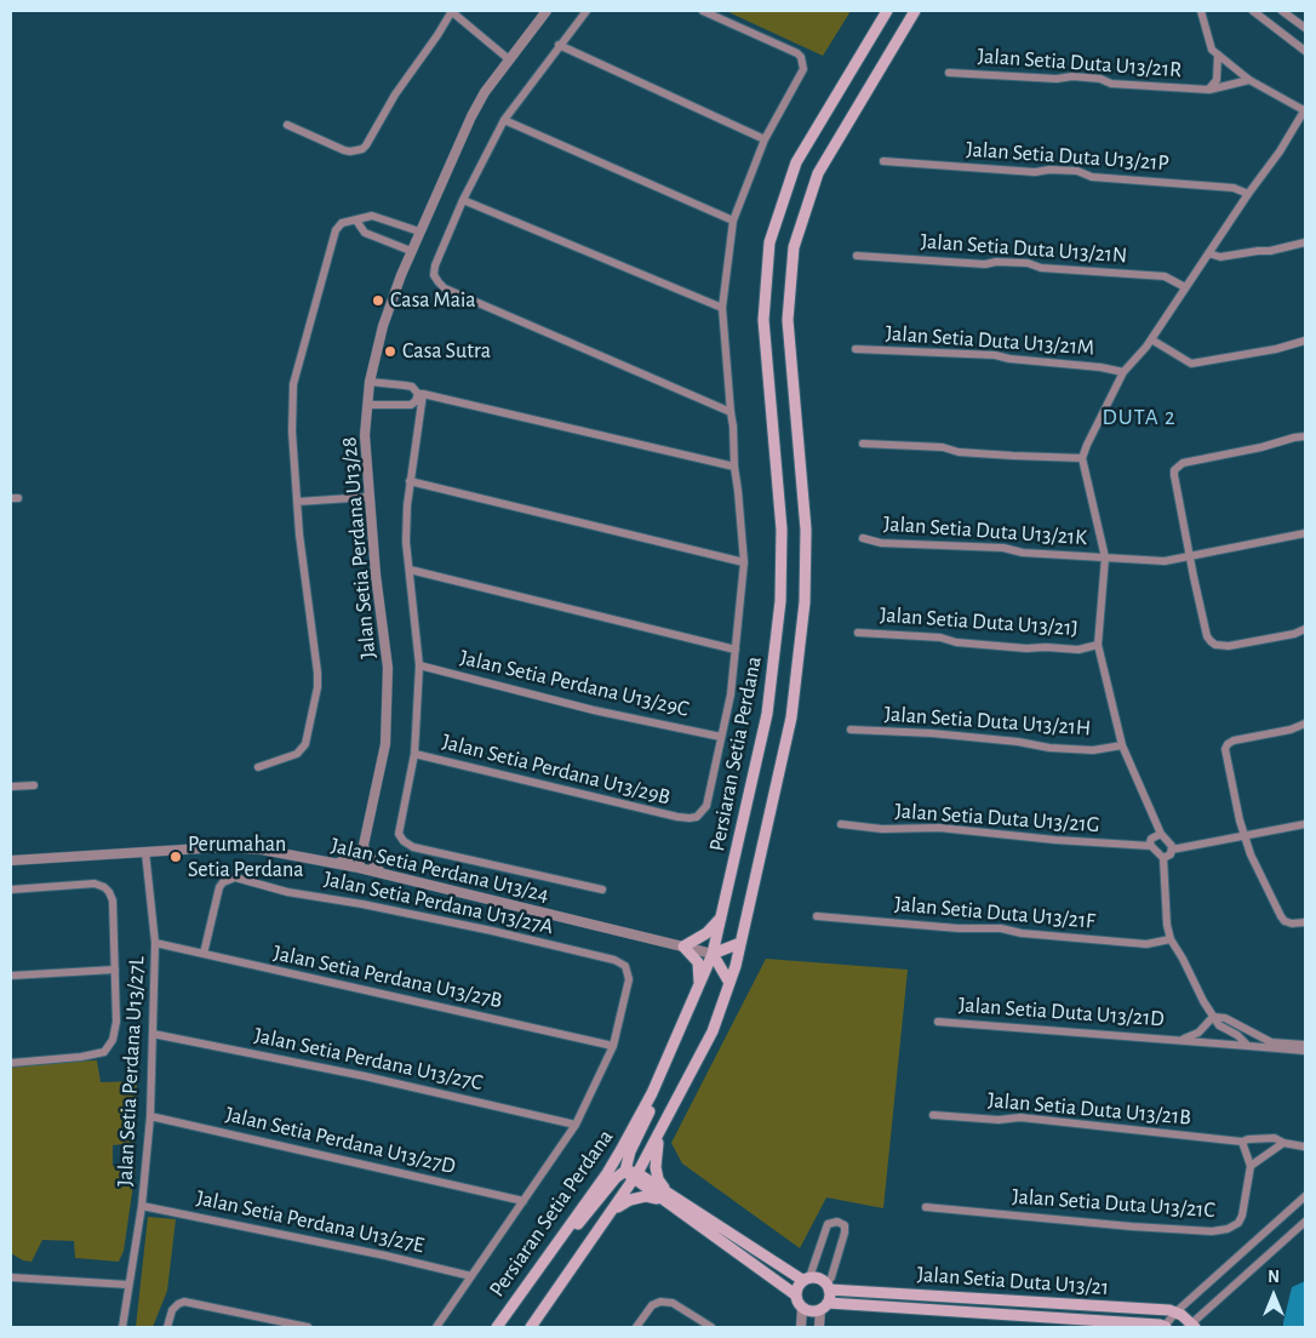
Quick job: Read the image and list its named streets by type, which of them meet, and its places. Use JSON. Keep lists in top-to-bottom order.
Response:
{
  "streets": {
    "main road": ["Persiaran Setia Perdana", "Jalan Setia Duta U13/21"],
    "street": [
      "Jalan Setia Duta U13/21R",
      "Jalan Setia Duta U13/21P",
      "Jalan Setia Duta U13/21N",
      "Jalan Setia Duta U13/21M",
      "Jalan Setia Duta U13/21K",
      "Jalan Setia Perdana U13/28",
      "Jalan Setia Duta U13/21J",
      "Jalan Setia Perdana U13/29C",
      "Jalan Setia Duta U13/21H",
      "Jalan Setia Perdana U13/29B",
      "Jalan Setia Duta U13/21G",
      "Jalan Setia Perdana U13/24",
      "Jalan Setia Perdana U13/27A",
      "Jalan Setia Duta U13/21F",
      "Jalan Setia Perdana U13/27B",
      "Jalan Setia Duta U13/21D",
      "Jalan Setia Perdana U13/27C",
      "Jalan Setia Perdana U13/27L",
      "Jalan Setia Duta U13/21B",
      "Jalan Setia Perdana U13/27D",
      "Jalan Setia Duta U13/21C",
      "Jalan Setia Perdana U13/27E"
    ]
  },
  "crossings": [
    ["Jalan Setia Perdana U13/28", "Jalan Setia Perdana U13/24"],
    ["Jalan Setia Perdana U13/29C", "Jalan Setia Perdana U13/29B"],
    ["Persiaran Setia Perdana", "Jalan Setia Perdana U13/24"],
    ["Jalan Setia Perdana U13/24", "Jalan Setia Perdana U13/27L"],
    ["Jalan Setia Perdana U13/27A", "Jalan Setia Perdana U13/27B"],
    ["Jalan Setia Perdana U13/27B", "Jalan Setia Perdana U13/27L"],
    ["Jalan Setia Perdana U13/27C", "Jalan Setia Perdana U13/27L"],
    ["Jalan Setia Perdana U13/27L", "Jalan Setia Perdana U13/27D"],
    ["Jalan Setia Perdana U13/27L", "Jalan Setia Perdana U13/27E"]
  ],
  "districts": ["DUTA 2"],
  "places": ["Casa Maia", "Casa Sutra", "Perumahan Setia Perdana"],
  "north": "top"
}
